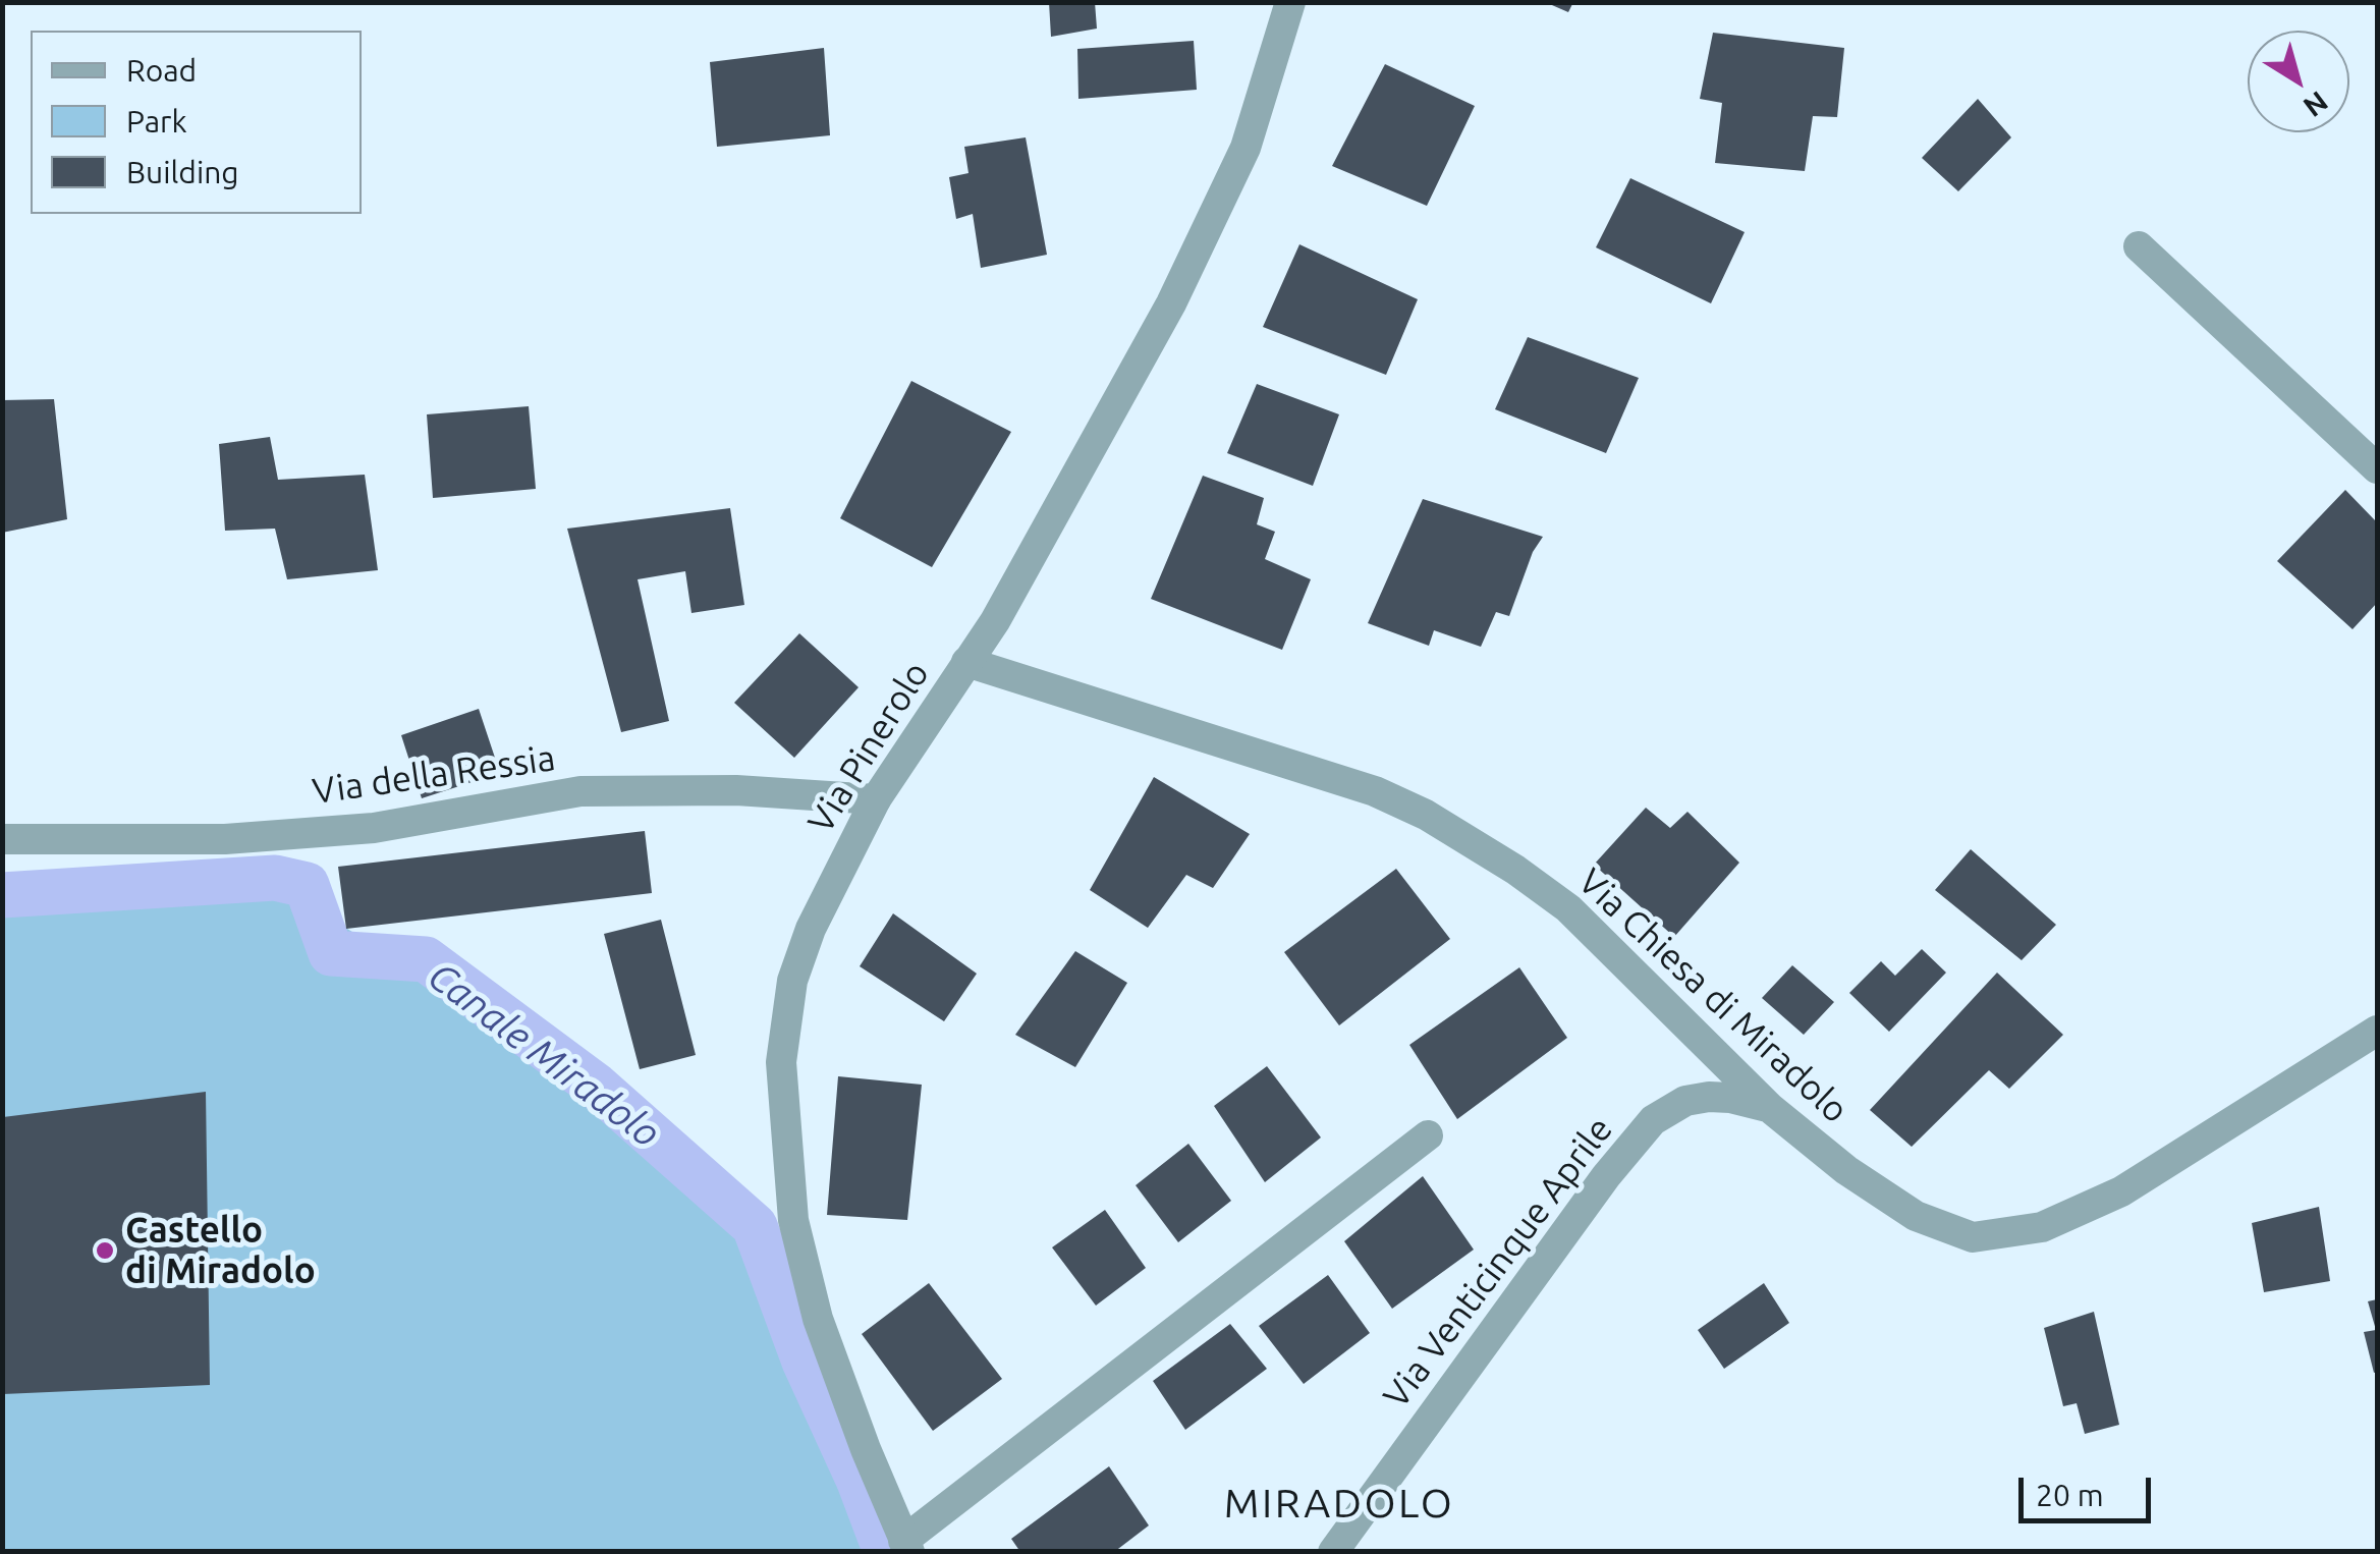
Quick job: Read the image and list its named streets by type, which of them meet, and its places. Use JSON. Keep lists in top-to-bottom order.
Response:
{
  "streets": {
    "street": [
      "Via Pinerolo",
      "Via della Ressia",
      "Via Chiesa di Miradolo",
      "Via Venticinque Aprile"
    ]
  },
  "crossings": [
    ["Via Pinerolo", "Via della Ressia"],
    ["Via Pinerolo", "Via Chiesa di Miradolo"],
    ["Via Chiesa di Miradolo", "Via Venticinque Aprile"]
  ],
  "districts": ["MIRADOLO"],
  "water": ["Canale Miradolo"],
  "places": ["Castello di Miradolo"],
  "legend": ["Road", "Park", "Building"],
  "scale_bar": "20 m",
  "north": "bottom right"
}
